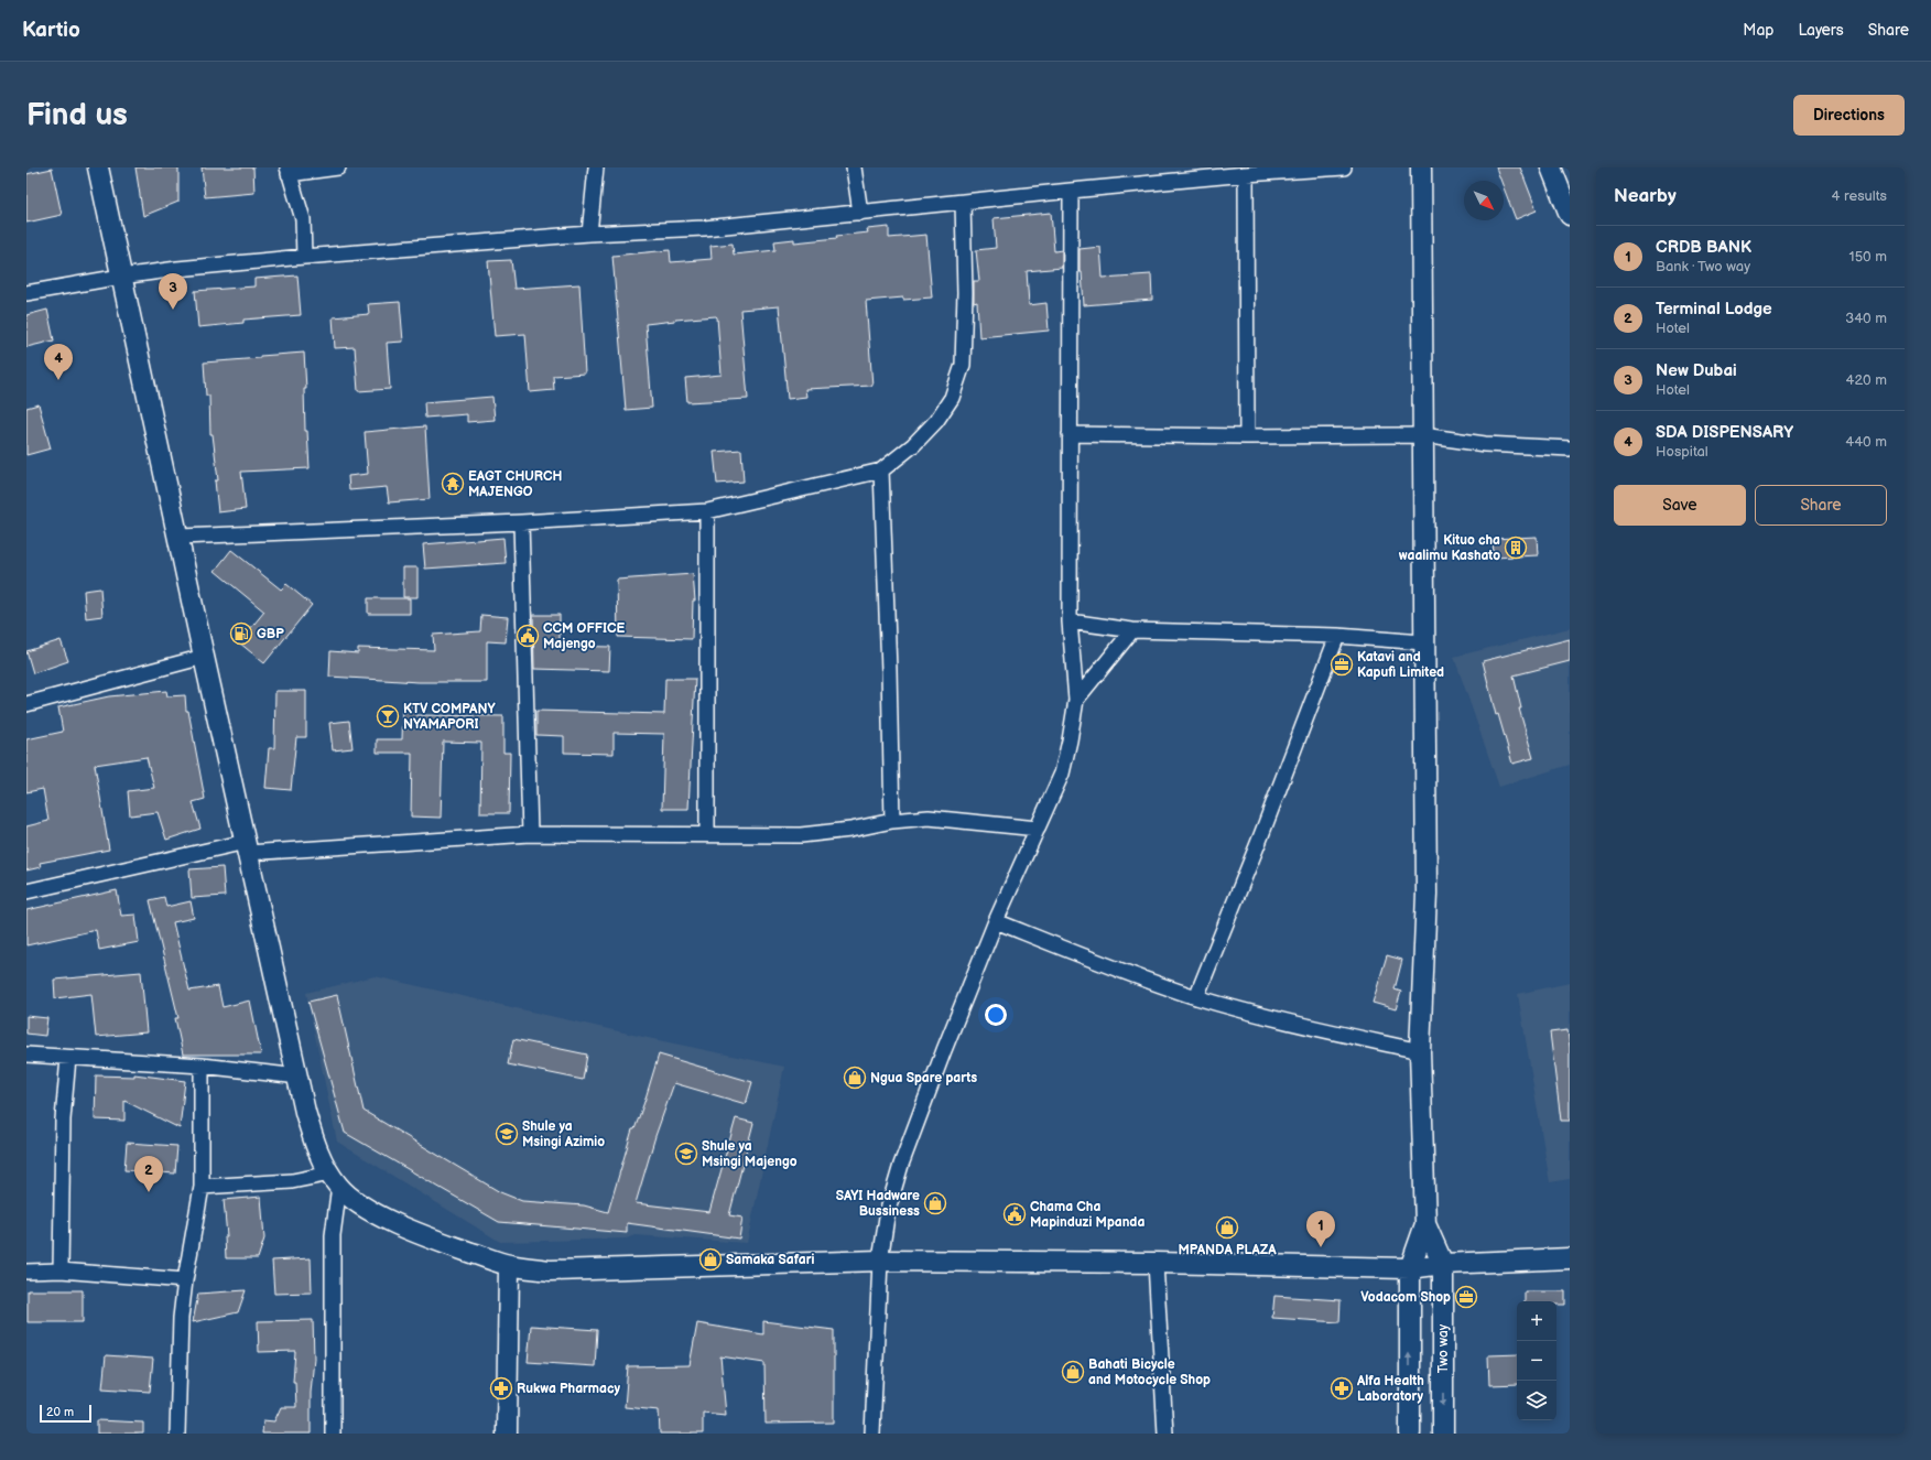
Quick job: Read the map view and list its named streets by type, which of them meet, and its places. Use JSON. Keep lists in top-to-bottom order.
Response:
{
  "streets": {
    "street": ["Two way"]
  },
  "places": {
    "temple": ["EAGT CHURCH MAJENGO"],
    "building": ["Kituo cha waalimu Kashato"],
    "fuel station": ["GBP"],
    "public building": ["CCM OFFICE Majengo", "Chama Cha Mapinduzi Mpanda"],
    "office": ["Katavi and Kapufi Limited", "Vodacom Shop"],
    "bar": ["KTV COMPANY NYAMAPORI"],
    "shop": [
      "Ngua Spare parts",
      "SAYI Hadware Bussiness",
      "MPANDA PLAZA",
      "Samaka Safari",
      "Bahati Bicycle and Motocycle Shop"
    ],
    "school or university": ["Shule ya Msingi Azimio", "Shule ya Msingi Majengo"],
    "pharmacy": ["Rukwa Pharmacy", "Alfa Health Laboratory"]
  },
  "scale_bar": "20 m",
  "north": "bottom right",
  "page": {
    "header": "Kartio",
    "nav": ["Map", "Layers", "Share"],
    "buttons": [
      "Directions",
      ["Save", "Share"]
    ],
    "title": "Find us",
    "heading": ["Nearby", "4 results"],
    "list": [
      {
        "mark": "1",
        "name": "CRDB BANK",
        "note": "Bank · Two way",
        "value": "150 m"
      },
      {
        "mark": "2",
        "name": "Terminal Lodge",
        "note": "Hotel",
        "value": "340 m"
      },
      {
        "mark": "3",
        "name": "New Dubai",
        "note": "Hotel",
        "value": "420 m"
      },
      {
        "mark": "4",
        "name": "SDA DISPENSARY",
        "note": "Hospital",
        "value": "440 m"
      }
    ],
    "pins": [
      "3",
      "4",
      "2",
      "1"
    ],
    "map_buttons": ["+", "−"],
    "scale": "20 m"
  }
}
